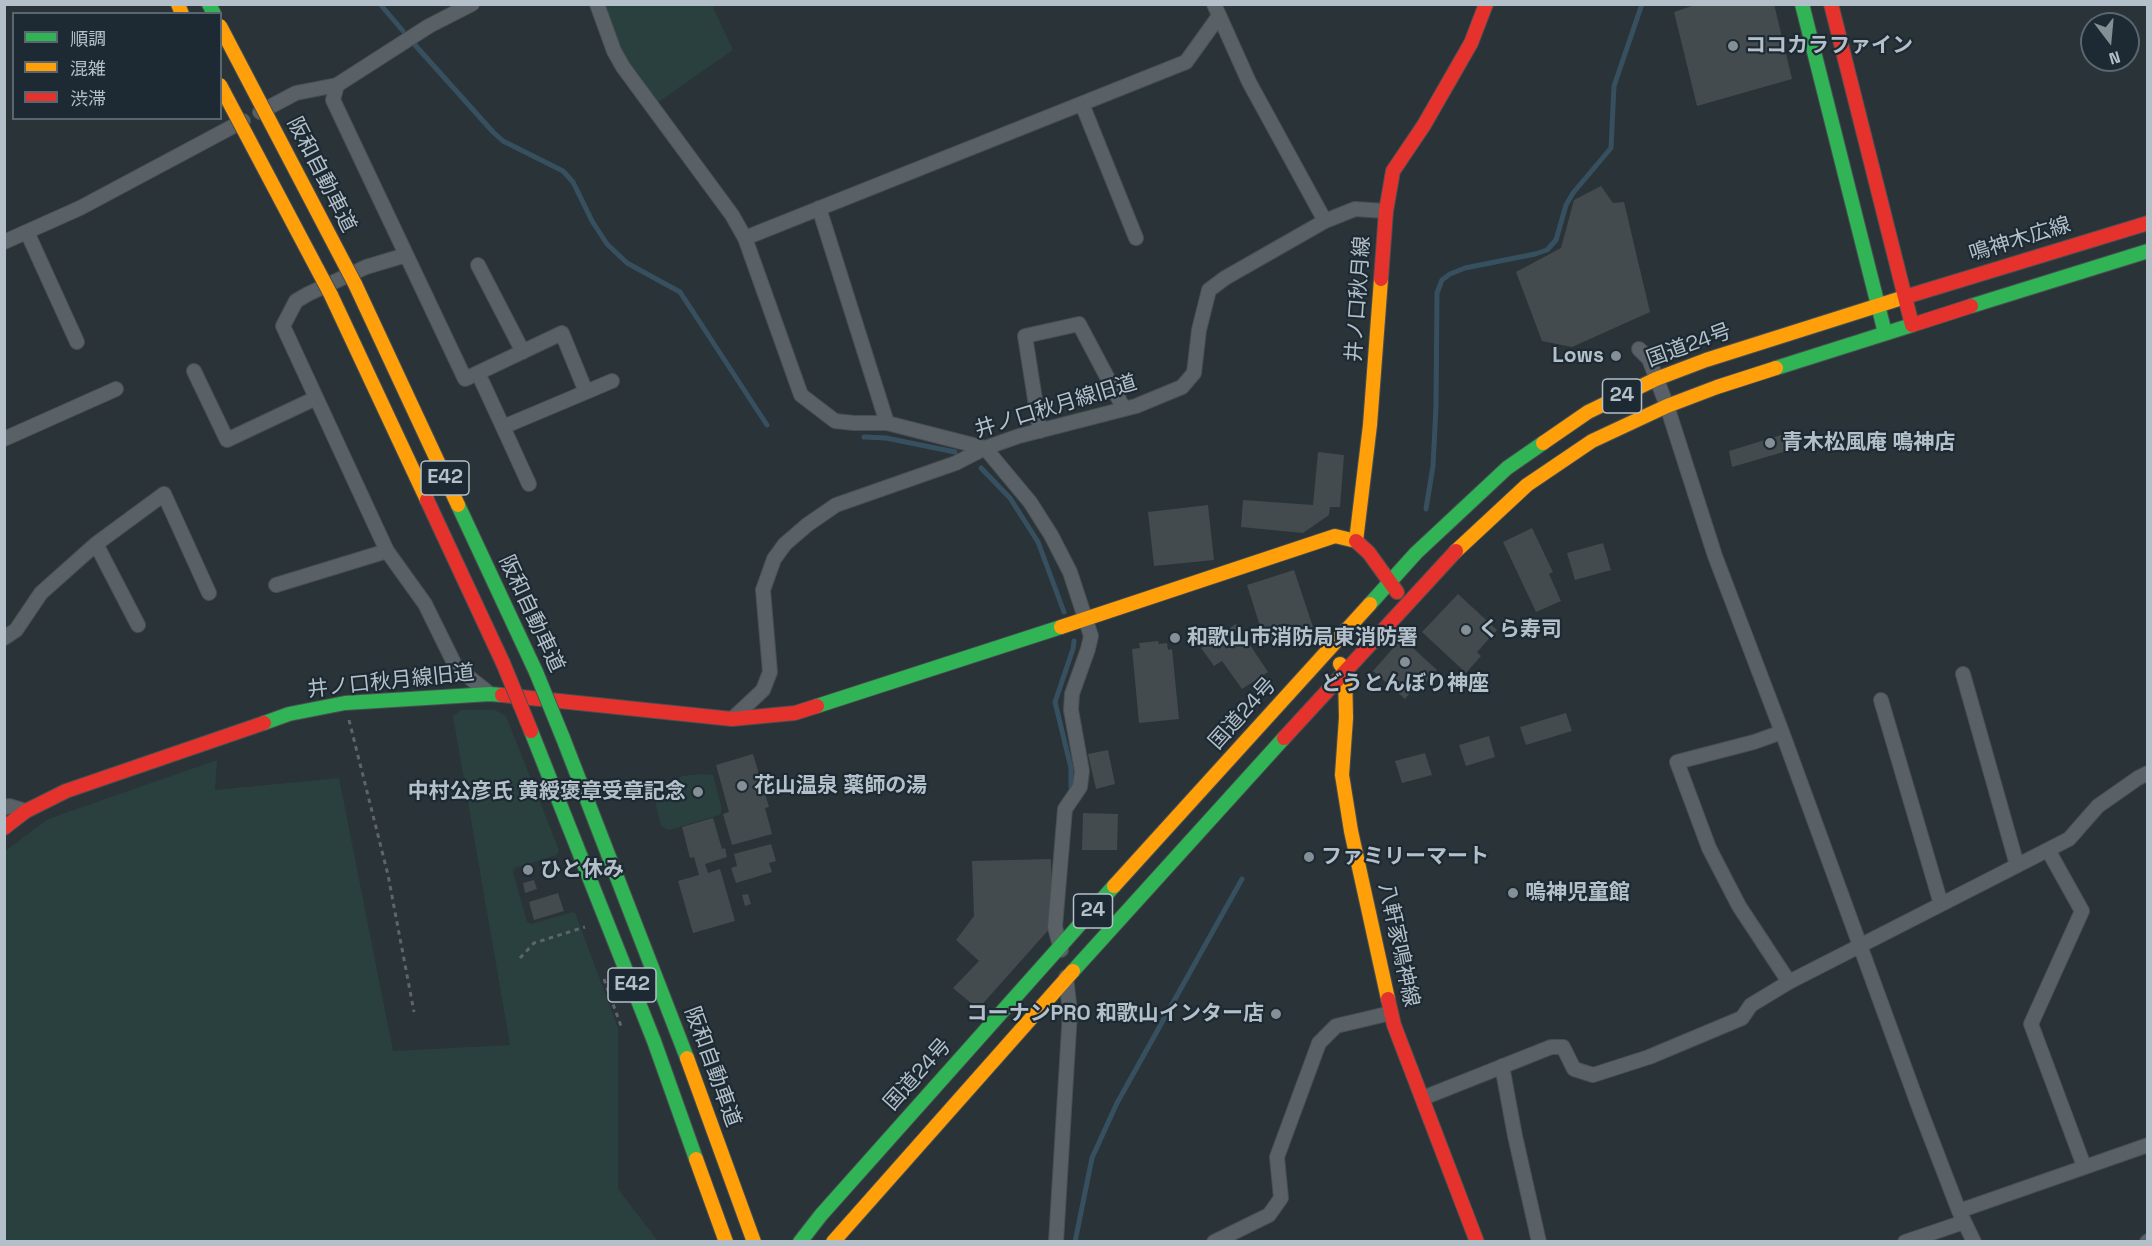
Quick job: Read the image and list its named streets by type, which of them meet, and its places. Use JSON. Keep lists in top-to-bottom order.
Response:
{
  "streets": {
    "main road": [
      "阪和自動車道",
      "鳴神木広線",
      "井ノ口秋月線",
      "国道24号",
      "24",
      "井ノ口秋月線旧道",
      "E42",
      "八軒家鳴神線"
    ]
  },
  "crossings": [
    ["鳴神木広線", "国道24号"],
    ["井ノ口秋月線", "井ノ口秋月線旧道"],
    ["24", "八軒家鳴神線"]
  ],
  "places": [
    "ココカラファイン",
    "Lows",
    "青木松風庵 鳴神店",
    "くら寿司",
    "和歌山市消防局東消防署",
    "どうとんぼり神座",
    "花山温泉 薬師の湯",
    "中村公彦氏 黄綬褒章受章記念",
    "ファミリーマート",
    "ひと休み",
    "嗚神児童館",
    "コーナンPRO 和歌山インター店"
  ],
  "legend": ["順調", "混雑", "渋滞"],
  "north": "bottom"
}
